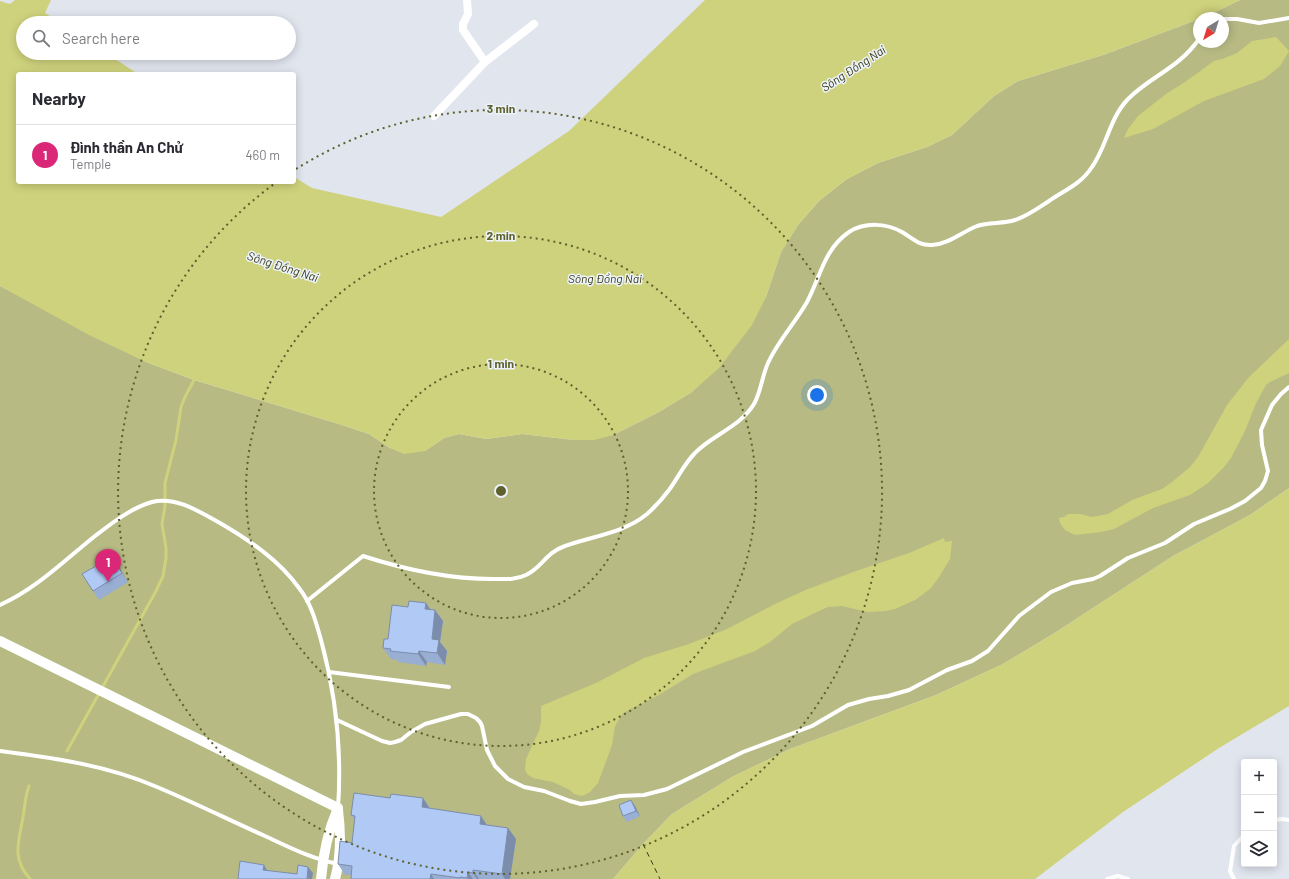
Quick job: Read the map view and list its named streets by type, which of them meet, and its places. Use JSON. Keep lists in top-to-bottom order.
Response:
{
  "water": ["Sông Đồng Nai"],
  "north": "bottom left",
  "page": {
    "search": "Search here",
    "heading": "Nearby",
    "list": [
      {
        "mark": "1",
        "name": "Đình thần An Chử",
        "note": "Temple",
        "value": "460 m"
      }
    ],
    "pins": "1",
    "map_buttons": ["+", "−"]
  },
  "rings": ["3 min", "2 min", "1 min"]
}
